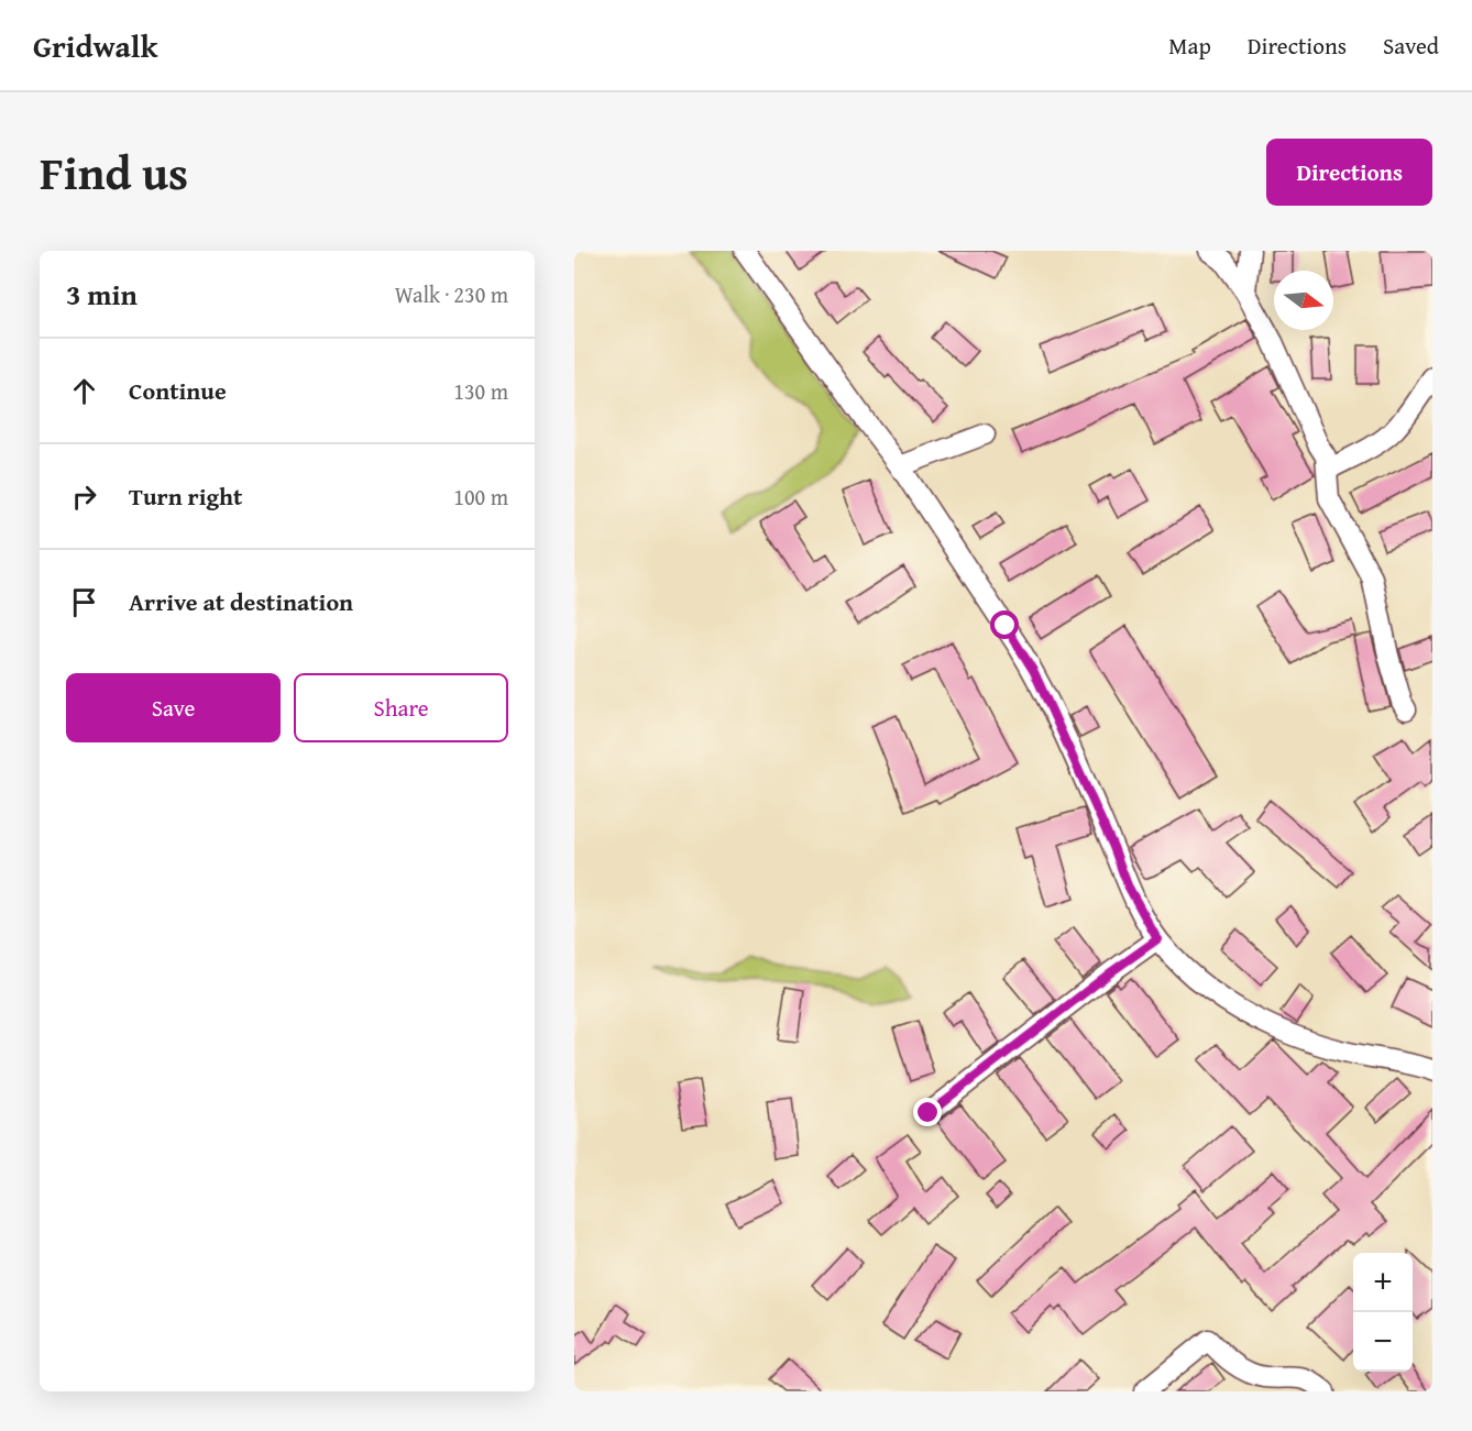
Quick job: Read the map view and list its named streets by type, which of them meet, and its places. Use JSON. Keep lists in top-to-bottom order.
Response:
{
  "north": "right",
  "page": {
    "header": "Gridwalk",
    "nav": ["Map", "Directions", "Saved"],
    "title": "Find us",
    "buttons": [
      "Directions",
      ["Save", "Share"]
    ],
    "heading": ["3 min", "Walk · 230 m"],
    "list": [
      ["Continue", "130 m"],
      ["Turn right", "100 m"],
      "Arrive at destination"
    ],
    "map_buttons": ["+", "−"]
  }
}
